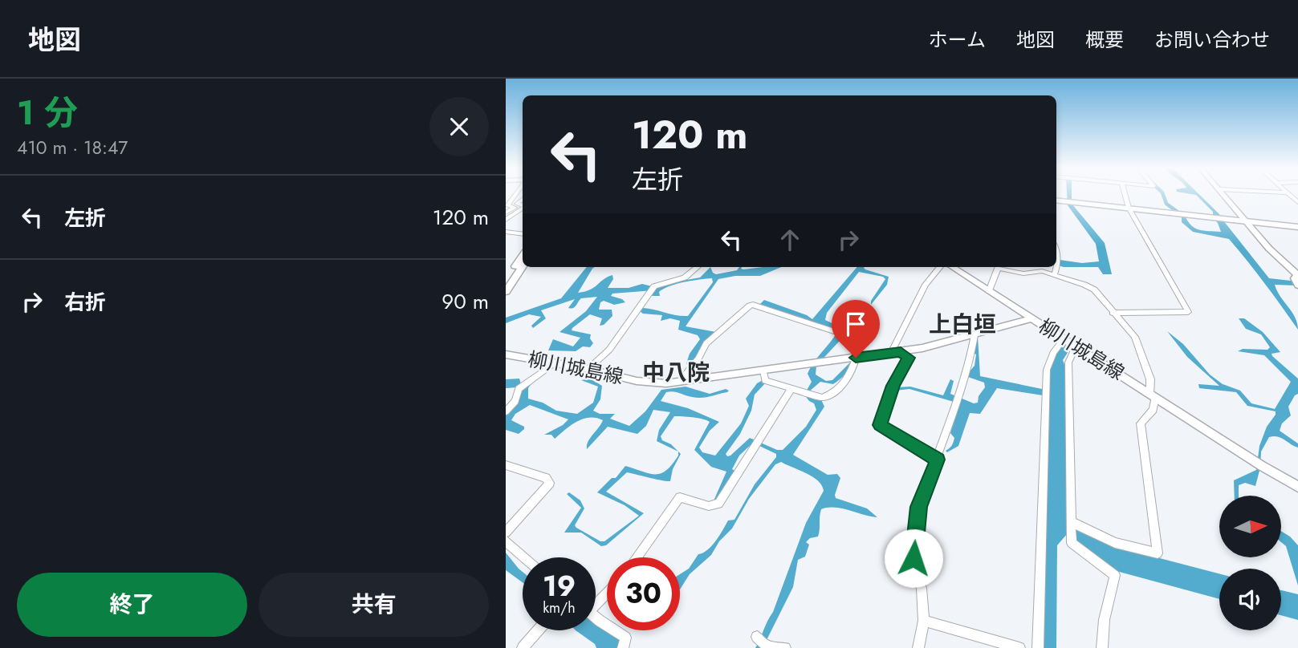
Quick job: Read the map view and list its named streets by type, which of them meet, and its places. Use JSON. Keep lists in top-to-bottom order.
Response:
{
  "streets": {
    "main road": ["柳川城島線"]
  },
  "districts": ["上白垣", "中八院"],
  "north": "right",
  "page": {
    "header": "地図",
    "nav": [
      "ホーム",
      "地図",
      "概要",
      "お問い合わせ"
    ],
    "heading": ["1 分", "410 m · 18:47"],
    "turn": ["120 m", "左折"],
    "list": [
      {
        "name": "左折",
        "value": "120 m"
      },
      {
        "name": "右折",
        "value": "90 m"
      }
    ],
    "speed": "19 km/h",
    "limit": "30",
    "buttons": ["終了", "共有"]
  }
}
